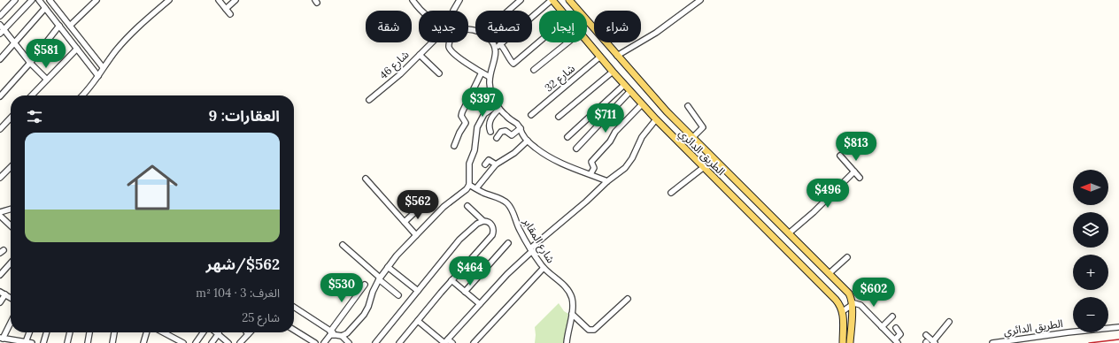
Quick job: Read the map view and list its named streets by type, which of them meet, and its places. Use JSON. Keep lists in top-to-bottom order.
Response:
{
  "streets": {
    "main road": ["الطريق الدائري"],
    "street": ["شارع 46", "شارع 32", "شارع المقابر"]
  },
  "crossings": [
    ["شارع 32", "الطريق الدائري"]
  ],
  "north": "left",
  "page": {
    "chip": [
      "شراء",
      "إيجار",
      "تصفية",
      "جديد",
      "شقة"
    ],
    "price": [
      "$581",
      "$397",
      "$711",
      "$813",
      "$496",
      "$562",
      "$464",
      "$530",
      "$602"
    ],
    "heading": "العقارات: 9",
    "list": [
      {
        "name": "$562/شهر",
        "note": "الغرف: 3 · 104 m² · شارع 25"
      }
    ],
    "map_buttons": ["+", "−"]
  }
}
